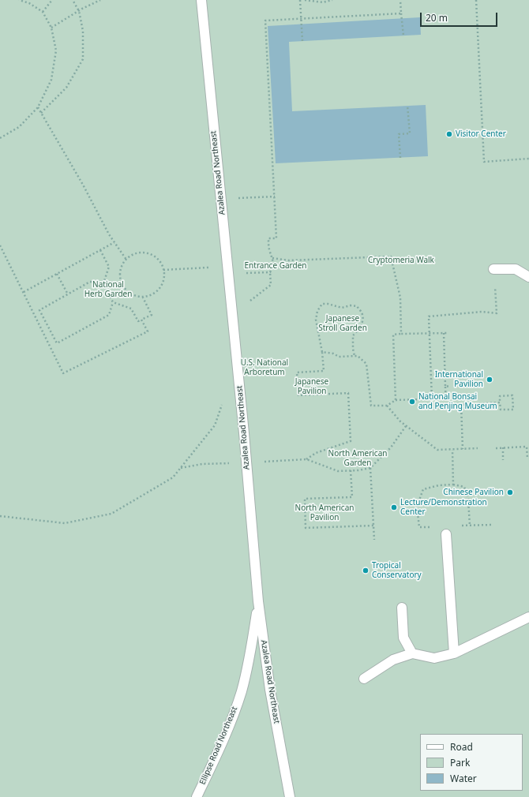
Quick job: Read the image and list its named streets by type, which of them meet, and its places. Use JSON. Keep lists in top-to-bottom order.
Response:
{
  "streets": {
    "street": ["Azalea Road Northeast", "Ellipse Road Northeast"]
  },
  "crossings": [
    ["Azalea Road Northeast", "Ellipse Road Northeast"]
  ],
  "parks": [
    "Cryptomeria Walk",
    "Entrance Garden",
    "National Herb Garden",
    "Japanese Stroll Garden",
    "U.S. National Arboretum",
    "Japanese Pavilion",
    "North American Garden",
    "North American Pavilion"
  ],
  "places": [
    "Visitor Center",
    "International Pavilion",
    "National Bonsai and Penjing Museum",
    "Chinese Pavilion",
    "Lecture/Demonstration Center",
    "Tropical Conservatory"
  ],
  "legend": ["Road", "Park", "Water"],
  "scale_bar": "20 m"
}
